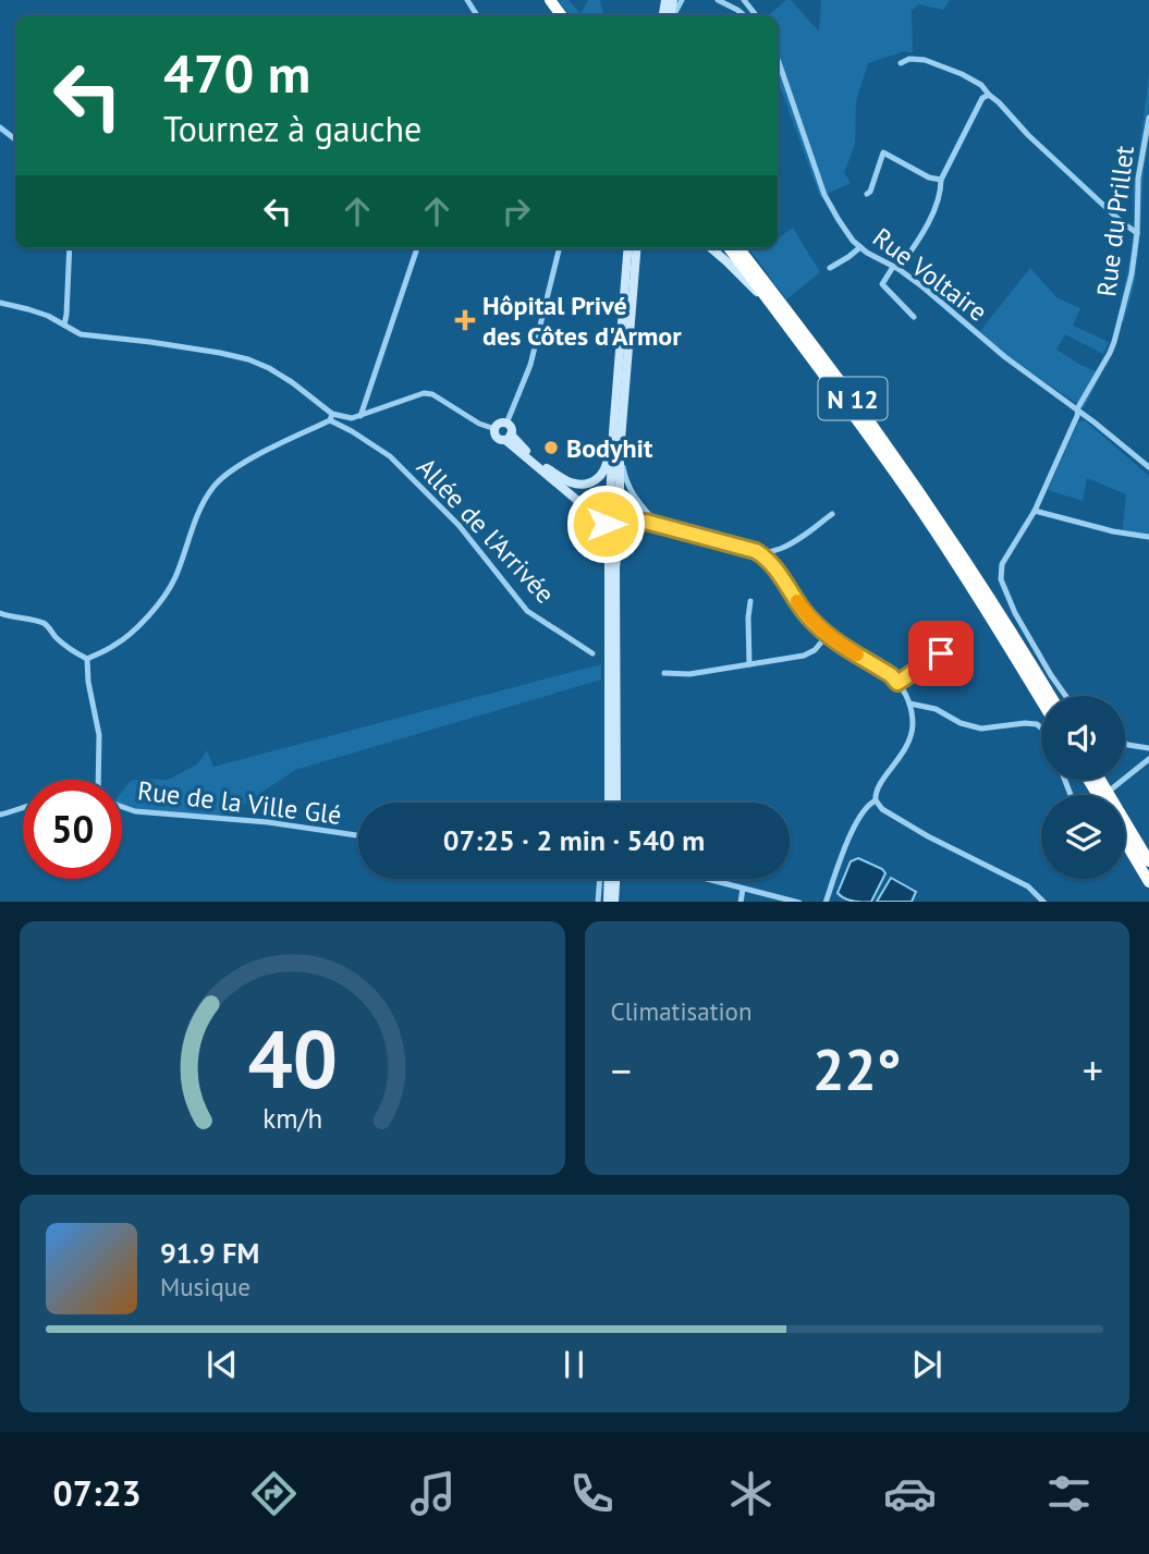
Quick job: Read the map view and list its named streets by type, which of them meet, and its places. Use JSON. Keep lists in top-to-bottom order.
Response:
{
  "streets": {
    "highway": ["N 12"],
    "street": [
      "Rue du Prillet",
      "Rue Voltaire",
      "Allée de l'Arrivée",
      "Rue de la Ville Glé"
    ]
  },
  "crossings": [
    ["Rue du Prillet", "Rue Voltaire"]
  ],
  "places": {
    "health": ["Hôpital Privé des Côtes d'Armor"],
    "other": ["Bodyhit"]
  },
  "page": {
    "turn": ["470 m", "Tournez à gauche"],
    "limit": "50",
    "trip": "07:25 · 2 min · 540 m",
    "tile": "Climatisation",
    "heat": ["−", "22°", "+"],
    "song": ["91.9 FM", "Musique"],
    "tabs": "07:23",
    "gauge": ["40", "km/h"]
  }
}
